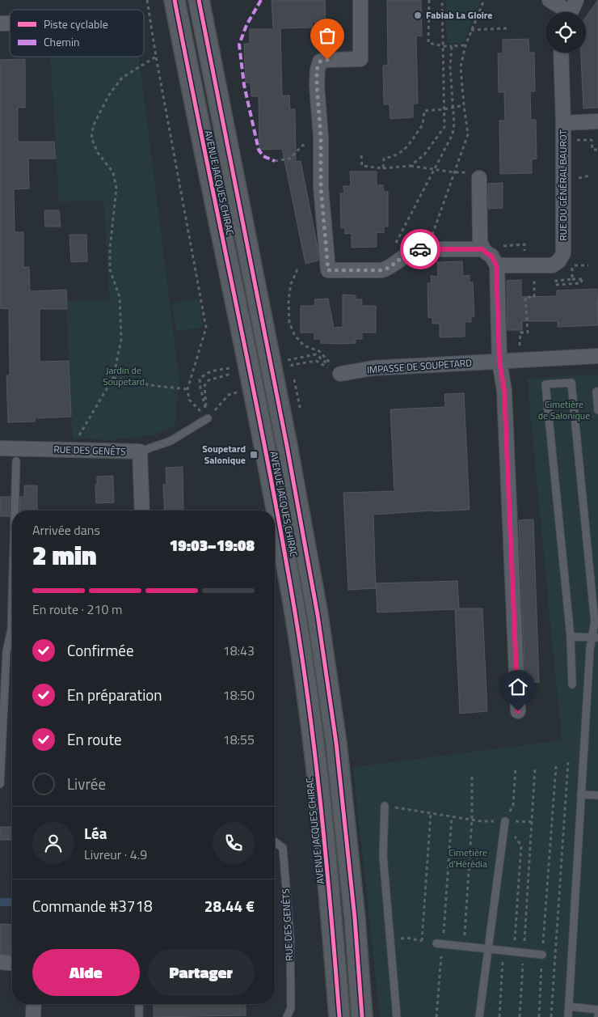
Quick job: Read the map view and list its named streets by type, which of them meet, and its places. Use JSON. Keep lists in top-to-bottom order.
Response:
{
  "streets": {
    "main road": ["AVENUE JACQUES CHIRAC"],
    "street": ["RUE DU GÉNÉRAL BAUROT", "IMPASSE DE SOUPETARD", "RUE DES GENÊTS"]
  },
  "parks": ["Jardin de Soupetard", "Cimetière de Salonique", "Cimetière d'Hérédia"],
  "places": {
    "other": ["Fablab La Gloire"],
    "transit": ["Soupetard Salonique"]
  },
  "legend": ["Piste cyclable", "Chemin"],
  "page": {
    "heading": ["2 min", "Arrivée dans", "19:03–19:08"],
    "panel": [
      "Léa",
      "Livreur · 4.9",
      "Commande #3718",
      "28.44 €"
    ],
    "bar": "En route · 210 m",
    "list": [
      ["Confirmée", "18:43"],
      ["En préparation", "18:50"],
      ["En route", "18:55"],
      "Livrée"
    ],
    "buttons": ["Aide", "Partager"]
  }
}
